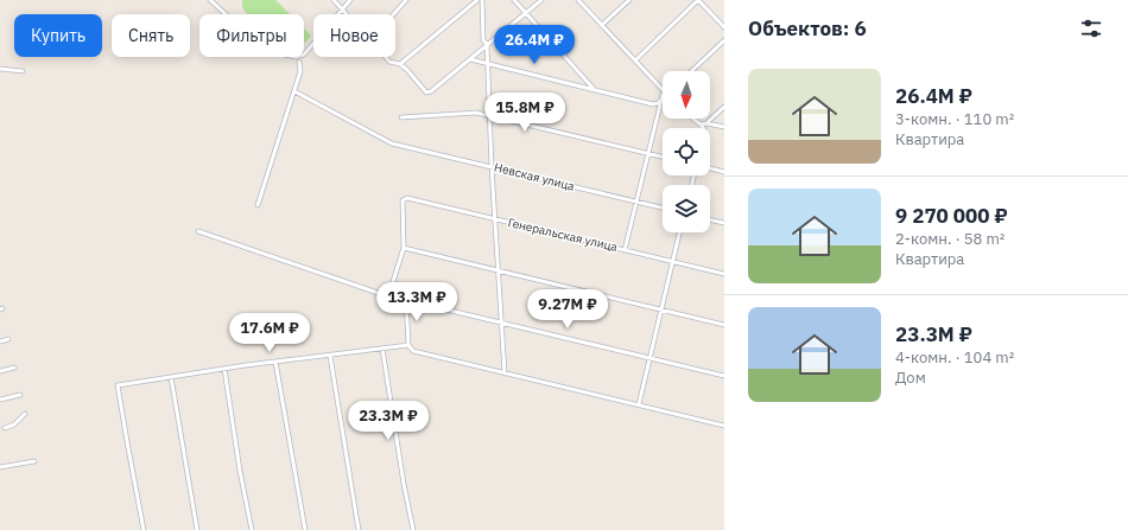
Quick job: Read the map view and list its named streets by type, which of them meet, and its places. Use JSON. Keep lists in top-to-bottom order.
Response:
{
  "streets": {
    "street": ["Невская улица", "Генеральская улица"]
  },
  "north": "bottom",
  "page": {
    "heading": "Объектов: 6",
    "chip": [
      "Купить",
      "Снять",
      "Фильтры",
      "Новое"
    ],
    "price": [
      "26.4M ₽",
      "15.8M ₽",
      "13.3M ₽",
      "9.27M ₽",
      "17.6M ₽",
      "23.3M ₽"
    ],
    "list": [
      {
        "name": "26.4M ₽",
        "note": "3-комн. · 110 m² · Квартира"
      },
      {
        "name": "9 270 000 ₽",
        "note": "2-комн. · 58 m² · Квартира"
      },
      {
        "name": "23.3M ₽",
        "note": "4-комн. · 104 m² · Дом"
      }
    ]
  }
}
